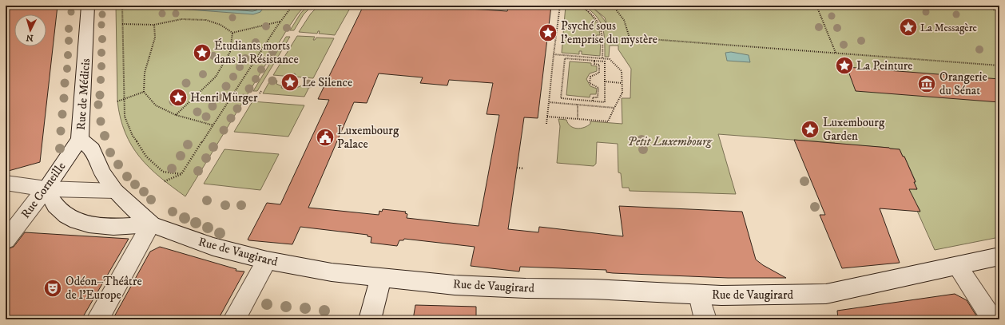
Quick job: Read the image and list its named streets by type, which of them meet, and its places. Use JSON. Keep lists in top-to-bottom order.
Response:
{
  "streets": {
    "street": ["Rue de Médicis", "Rue Corneille", "Rue de Vaugirard"]
  },
  "crossings": [
    ["Rue de Médicis", "Rue Corneille"],
    ["Rue de Médicis", "Rue de Vaugirard"]
  ],
  "parks": ["Petit Luxembourg"],
  "places": {
    "place": [
      "La Messagère",
      "Psyché sous l'emprise du mystère",
      "Étudiants morts dans la Résistance",
      "La Peinture",
      "Le Silence",
      "Henri Mürger",
      "Luxembourg Garden"
    ],
    "museum": ["Orangerie du Sénat"],
    "public building": ["Luxembourg Palace"],
    "theatre": ["Odéon–Théâtre de l'Europe"]
  },
  "north": "bottom"
}
